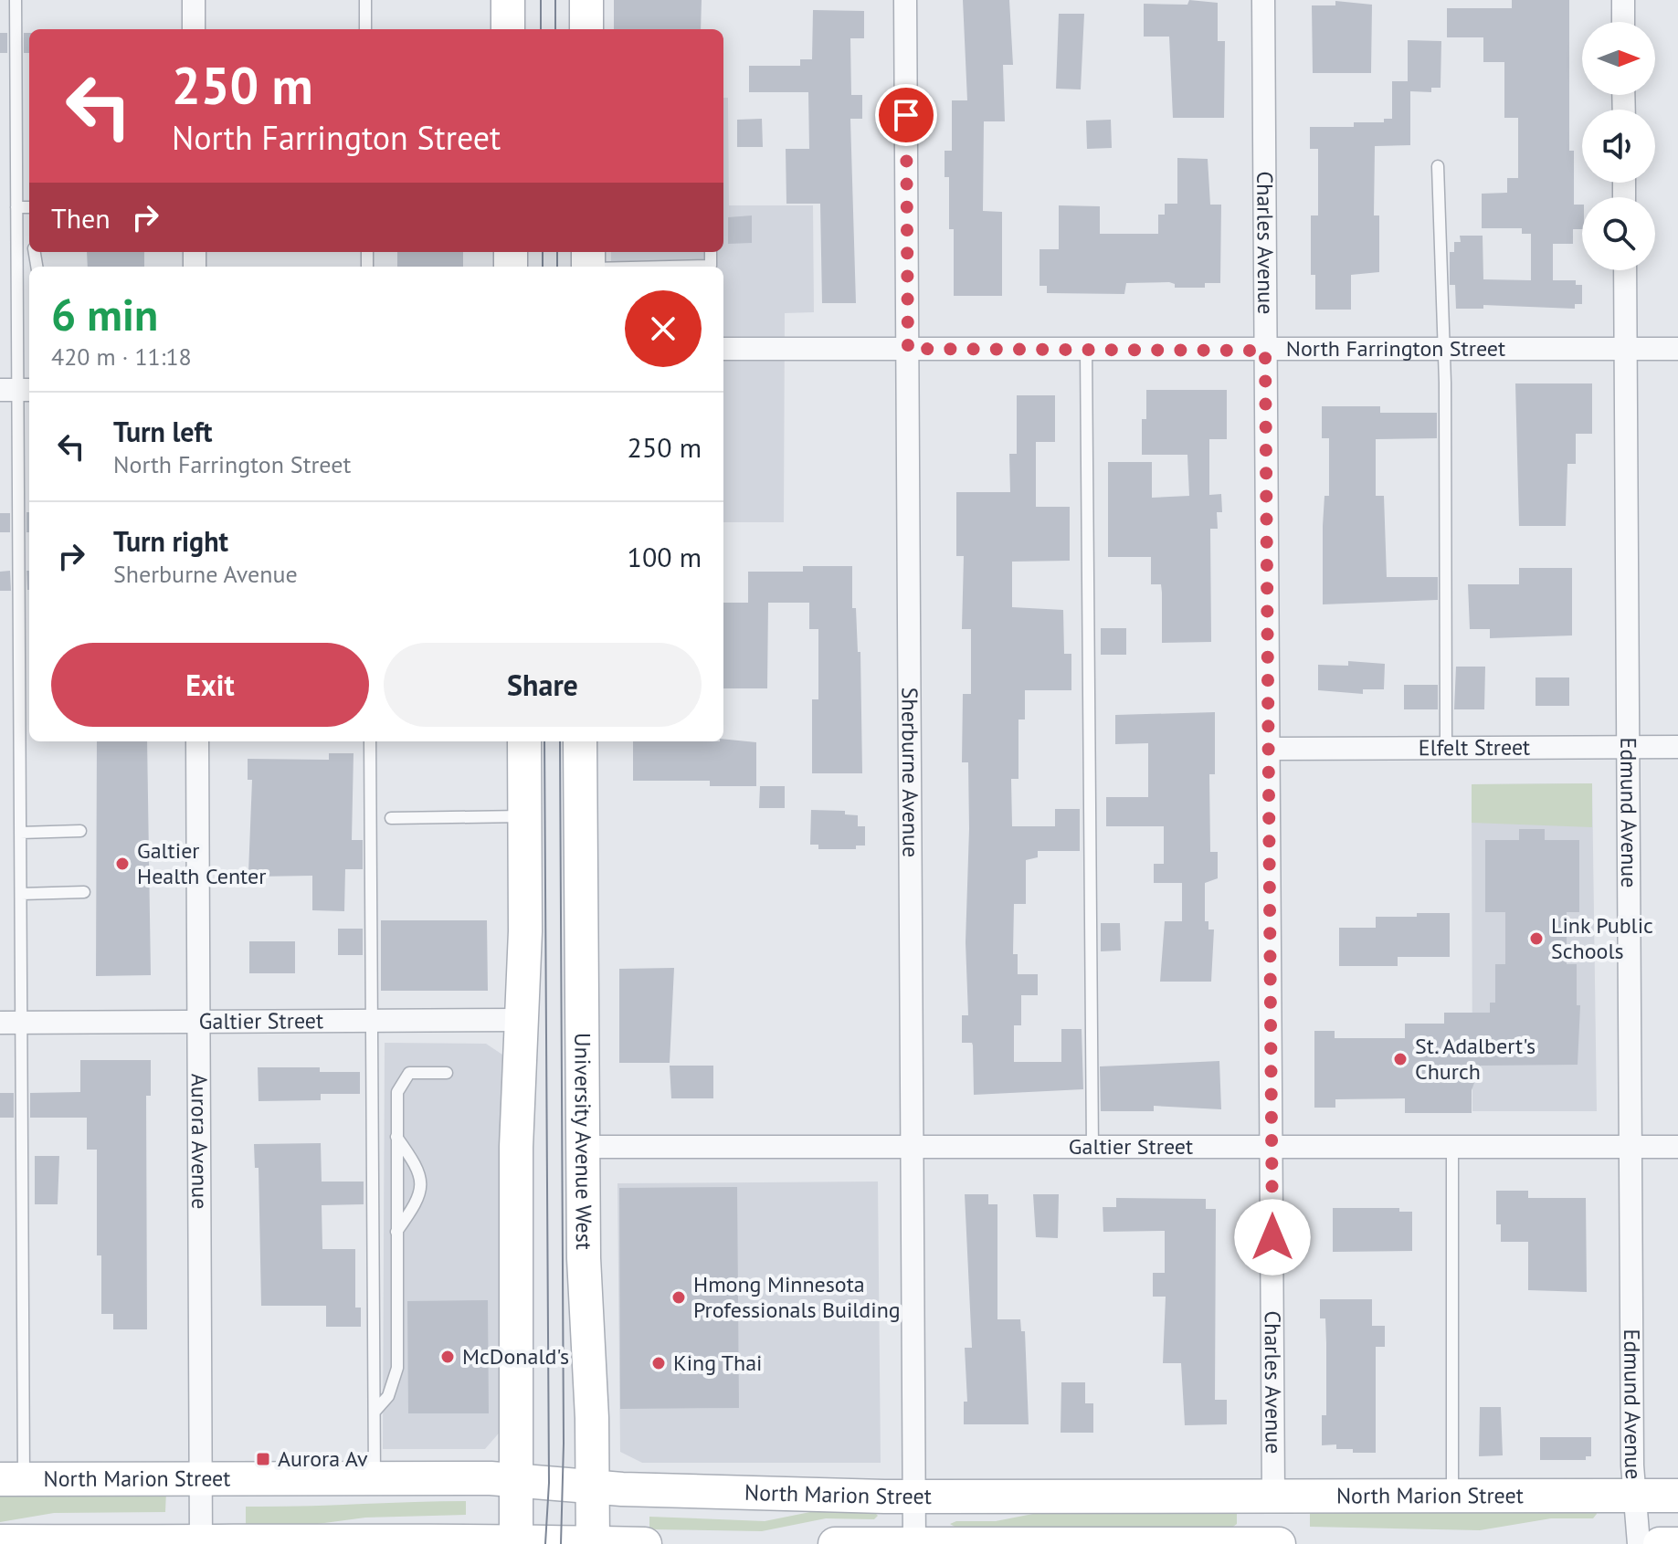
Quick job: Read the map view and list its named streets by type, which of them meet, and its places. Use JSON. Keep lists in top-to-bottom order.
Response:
{
  "streets": {
    "main road": ["University Avenue West", "North Marion Street"],
    "street": [
      "Charles Avenue",
      "North Farrington Street",
      "Elfelt Street",
      "Sherburne Avenue",
      "Edmund Avenue",
      "Galtier Street",
      "Aurora Avenue"
    ]
  },
  "crossings": [
    ["Charles Avenue", "North Farrington Street"],
    ["Charles Avenue", "Elfelt Street"],
    ["Charles Avenue", "Galtier Street"],
    ["Charles Avenue", "North Marion Street"],
    ["North Farrington Street", "Sherburne Avenue"],
    ["North Farrington Street", "Edmund Avenue"],
    ["Elfelt Street", "Edmund Avenue"],
    ["Sherburne Avenue", "Galtier Street"],
    ["Sherburne Avenue", "North Marion Street"],
    ["Edmund Avenue", "Galtier Street"],
    ["Edmund Avenue", "North Marion Street"],
    ["Galtier Street", "Aurora Avenue"],
    ["Galtier Street", "University Avenue West"],
    ["Aurora Avenue", "North Marion Street"],
    ["University Avenue West", "North Marion Street"]
  ],
  "places": {
    "other": [
      "Galtier Health Center",
      "Link Public Schools",
      "St. Adalbert's Church",
      "Hmong Minnesota Professionals Building",
      "McDonald's",
      "King Thai"
    ],
    "transit": ["Aurora Av"]
  },
  "north": "right",
  "page": {
    "turn": ["250 m", "North Farrington Street"],
    "then": "Then",
    "heading": ["6 min", "420 m · 11:18"],
    "list": [
      {
        "name": "Turn left",
        "note": "North Farrington Street",
        "value": "250 m"
      },
      {
        "name": "Turn right",
        "note": "Sherburne Avenue",
        "value": "100 m"
      }
    ],
    "buttons": ["Exit", "Share"]
  }
}
